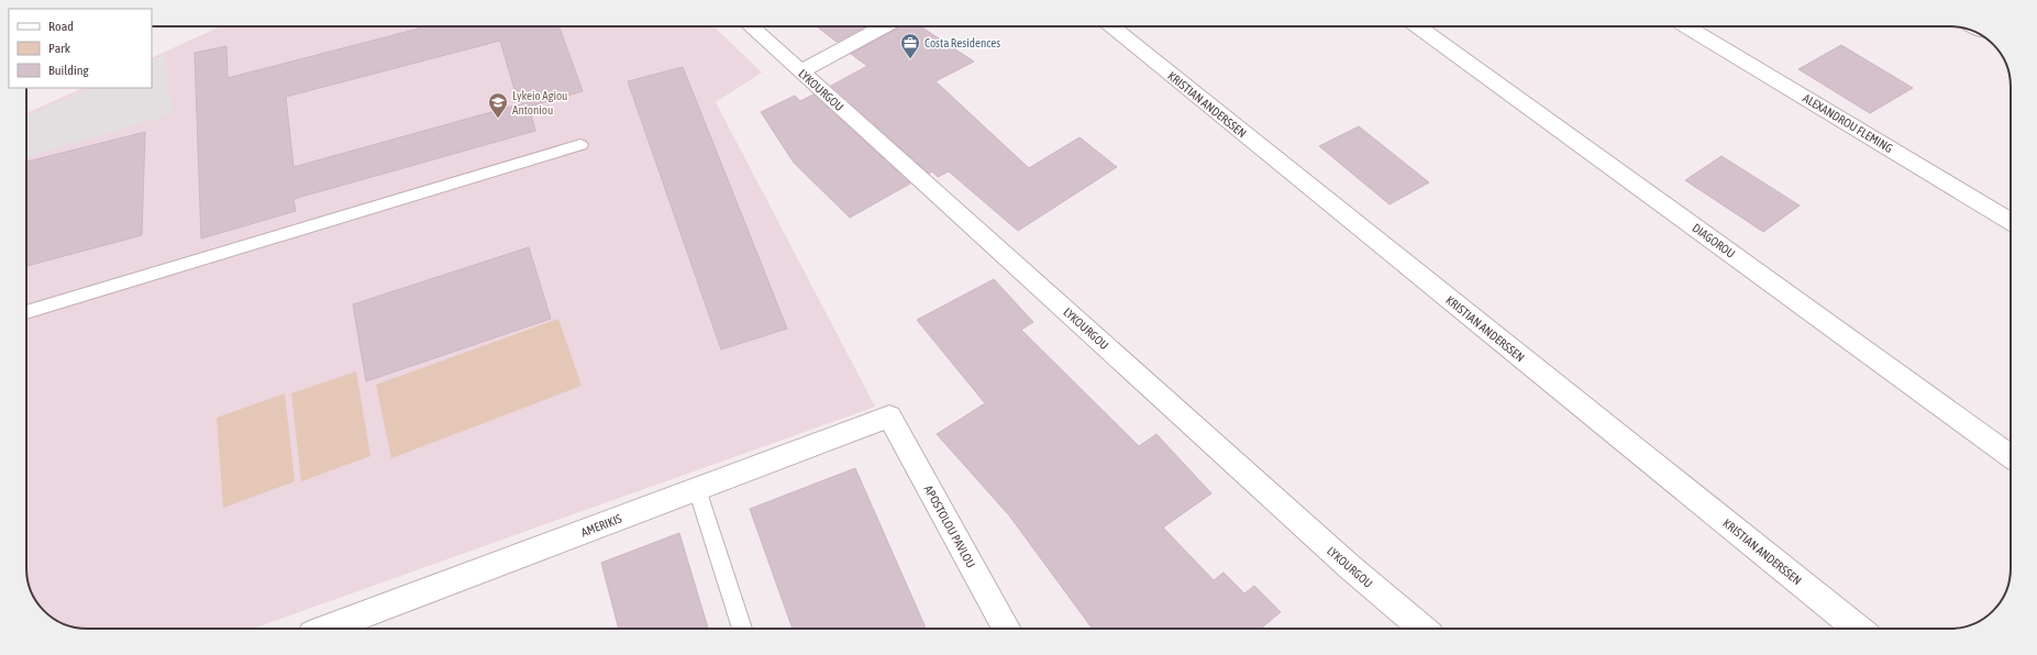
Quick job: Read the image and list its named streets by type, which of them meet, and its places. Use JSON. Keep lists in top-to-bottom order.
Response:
{
  "streets": {
    "street": [
      "LYKOURGOU",
      "KRISTIAN ANDERSSEN",
      "ALEXANDROU FLEMING",
      "DIAGOROU",
      "AMERIKIS",
      "APOSTOLOU PAVLOU"
    ]
  },
  "crossings": [
    ["AMERIKIS", "APOSTOLOU PAVLOU"]
  ],
  "places": {
    "office": ["Costa Residences"],
    "school or university": ["Lykeio Agiou Antoniou"]
  },
  "legend": ["Road", "Park", "Building"]
}
